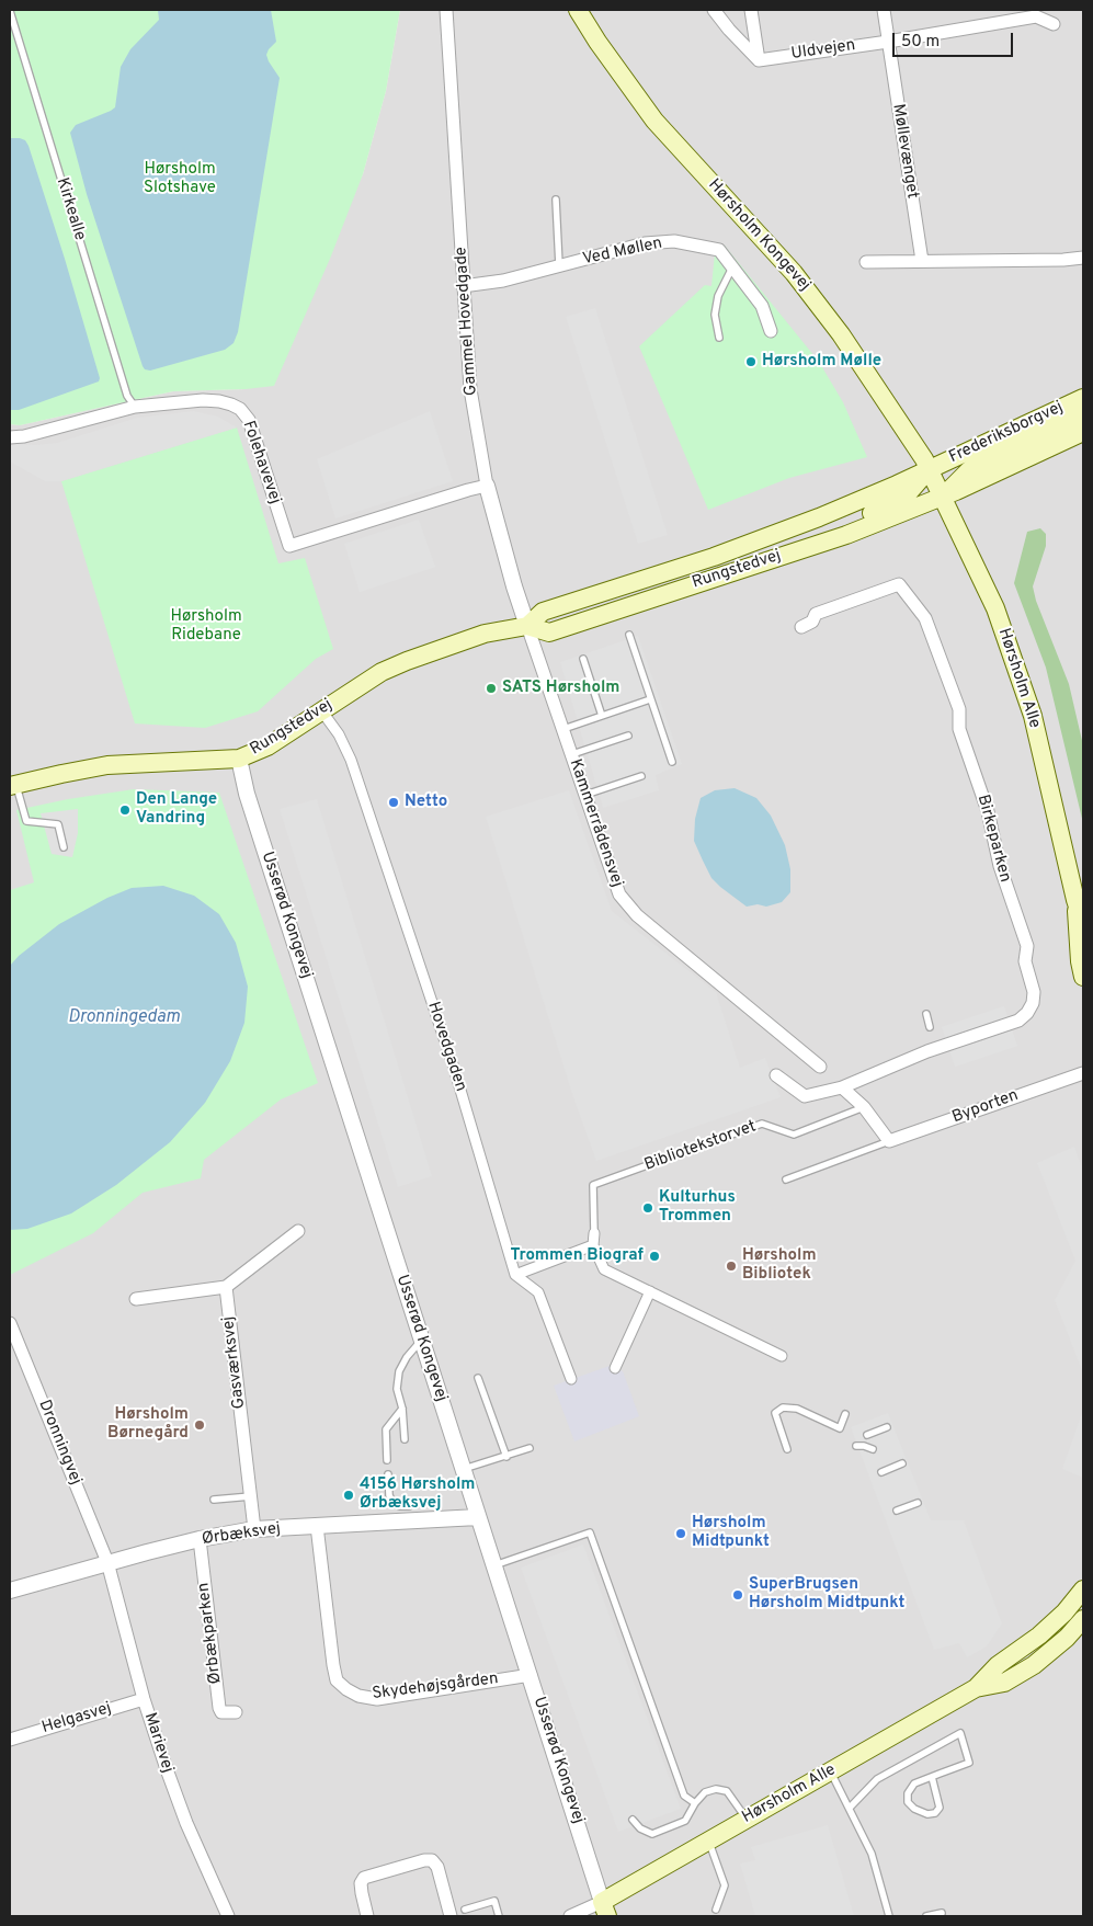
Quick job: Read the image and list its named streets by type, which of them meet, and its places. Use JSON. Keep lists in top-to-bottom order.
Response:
{
  "streets": {
    "main road": [
      "Hørsholm Kongevej",
      "Frederiksborgvej",
      "Rungstedvej",
      "Hørsholm Alle"
    ],
    "street": [
      "Uldvejen",
      "Møllevænget",
      "Ved Møllen",
      "Gammel Hovedgade",
      "Folehavevej",
      "Kammerrådensvej",
      "Birkeparken",
      "Usserød Kongevej",
      "Hovedgaden",
      "Byporten",
      "Bibliotekstorvet",
      "Gasværksvej",
      "Dronningvej",
      "Ørbæksvej",
      "Ørbækparken",
      "Skydehøjsgården",
      "Helgasvej",
      "Marievej"
    ],
    "lane": ["Kirkealle"]
  },
  "crossings": [
    ["Uldvejen", "Møllevænget"],
    ["Kirkealle", "Folehavevej"],
    ["Hørsholm Kongevej", "Frederiksborgvej"],
    ["Hørsholm Kongevej", "Rungstedvej"],
    ["Hørsholm Kongevej", "Hørsholm Alle"],
    ["Ved Møllen", "Gammel Hovedgade"],
    ["Gammel Hovedgade", "Folehavevej"],
    ["Gammel Hovedgade", "Rungstedvej"],
    ["Gammel Hovedgade", "Kammerrådensvej"],
    ["Frederiksborgvej", "Rungstedvej"],
    ["Frederiksborgvej", "Hørsholm Alle"],
    ["Rungstedvej", "Hørsholm Alle"],
    ["Rungstedvej", "Kammerrådensvej"],
    ["Rungstedvej", "Usserød Kongevej"],
    ["Rungstedvej", "Hovedgaden"],
    ["Hørsholm Alle", "Usserød Kongevej"],
    ["Usserød Kongevej", "Ørbæksvej"],
    ["Usserød Kongevej", "Skydehøjsgården"],
    ["Gasværksvej", "Ørbæksvej"],
    ["Dronningvej", "Ørbæksvej"],
    ["Dronningvej", "Marievej"],
    ["Ørbæksvej", "Ørbækparken"],
    ["Ørbæksvej", "Skydehøjsgården"],
    ["Ørbæksvej", "Marievej"],
    ["Helgasvej", "Marievej"]
  ],
  "water": ["Dronningedam"],
  "parks": ["Hørsholm Slotshave", "Hørsholm Ridebane"],
  "places": [
    "Hørsholm Mølle",
    "SATS Hørsholm",
    "Netto",
    "Den Lange Vandring",
    "Kulturhus Trommen",
    "Trommen Biograf",
    "Hørsholm Bibliotek",
    "Hørsholm Børnegård",
    "4156 Hørsholm Ørbæksvej",
    "Hørsholm Midtpunkt",
    "SuperBrugsen Hørsholm Midtpunkt"
  ],
  "scale_bar": "50 m"
}
